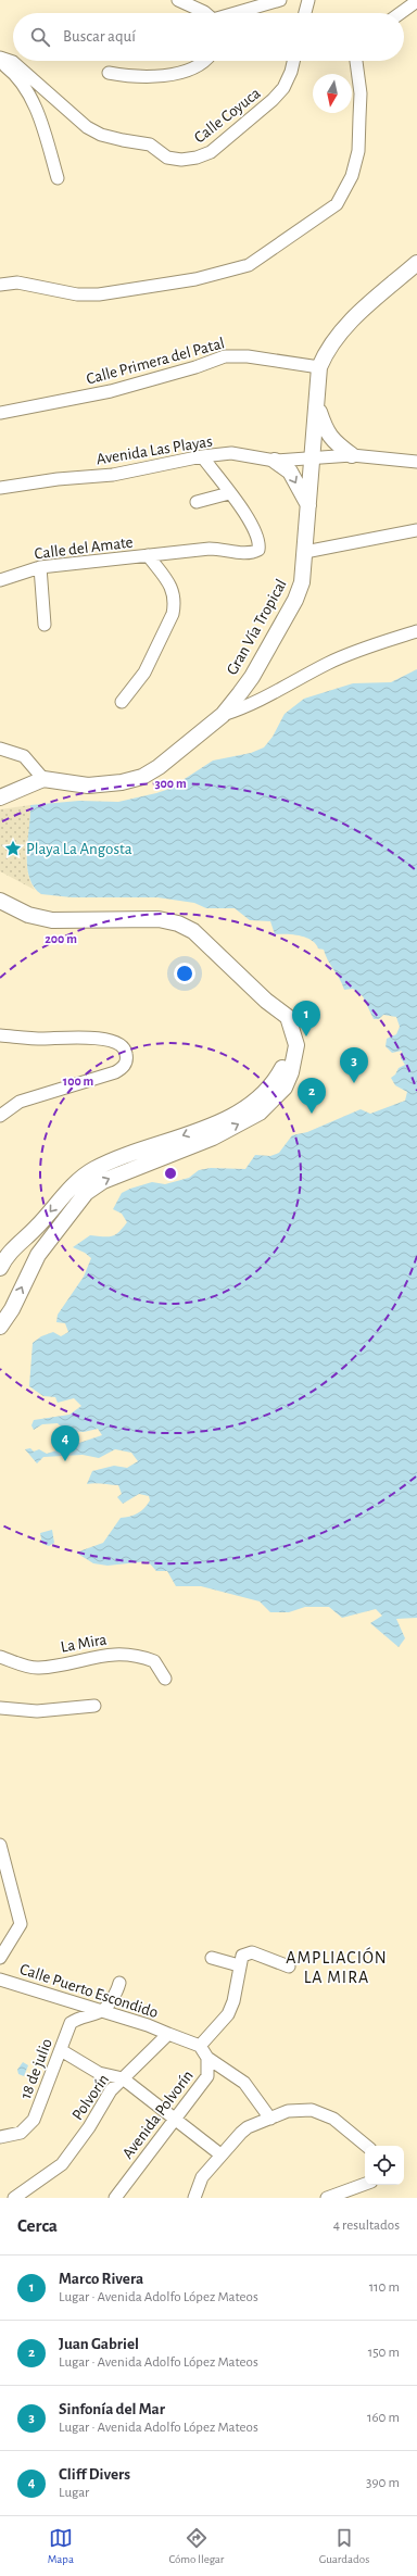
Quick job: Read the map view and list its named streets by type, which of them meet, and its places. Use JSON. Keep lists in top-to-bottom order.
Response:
{
  "streets": {
    "main road": ["Gran Vía Tropical"],
    "street": [
      "Calle Coyuca",
      "Calle Primera del Patal",
      "Avenida Las Playas",
      "Calle del Amate",
      "La Mira",
      "Calle Puerto Escondido",
      "18 de julio",
      "Polvorín",
      "Avenida Polvorín"
    ]
  },
  "crossings": [
    ["Calle Primera del Patal", "Gran Vía Tropical"],
    ["Avenida Las Playas", "Calle del Amate"],
    ["Avenida Las Playas", "Gran Vía Tropical"],
    ["Calle Puerto Escondido", "18 de julio"],
    ["Calle Puerto Escondido", "Polvorín"]
  ],
  "districts": ["AMPLIACIÓN LA MIRA"],
  "places": {
    "place": ["Playa La Angosta"]
  },
  "north": "bottom",
  "page": {
    "search": "Buscar aquí",
    "pins": [
      "1",
      "3",
      "2",
      "4"
    ],
    "heading": ["Cerca", "4 resultados"],
    "list": [
      {
        "mark": "1",
        "name": "Marco Rivera",
        "note": "Lugar · Avenida Adolfo López Mateos",
        "value": "110 m"
      },
      {
        "mark": "2",
        "name": "Juan Gabriel",
        "note": "Lugar · Avenida Adolfo López Mateos",
        "value": "150 m"
      },
      {
        "mark": "3",
        "name": "Sinfonía del Mar",
        "note": "Lugar · Avenida Adolfo López Mateos",
        "value": "160 m"
      },
      {
        "mark": "4",
        "name": "Cliff Divers",
        "note": "Lugar",
        "value": "390 m"
      }
    ],
    "nav": ["Mapa", "Cómo llegar", "Guardados"]
  },
  "rings": ["300 m", "200 m", "100 m"]
}
